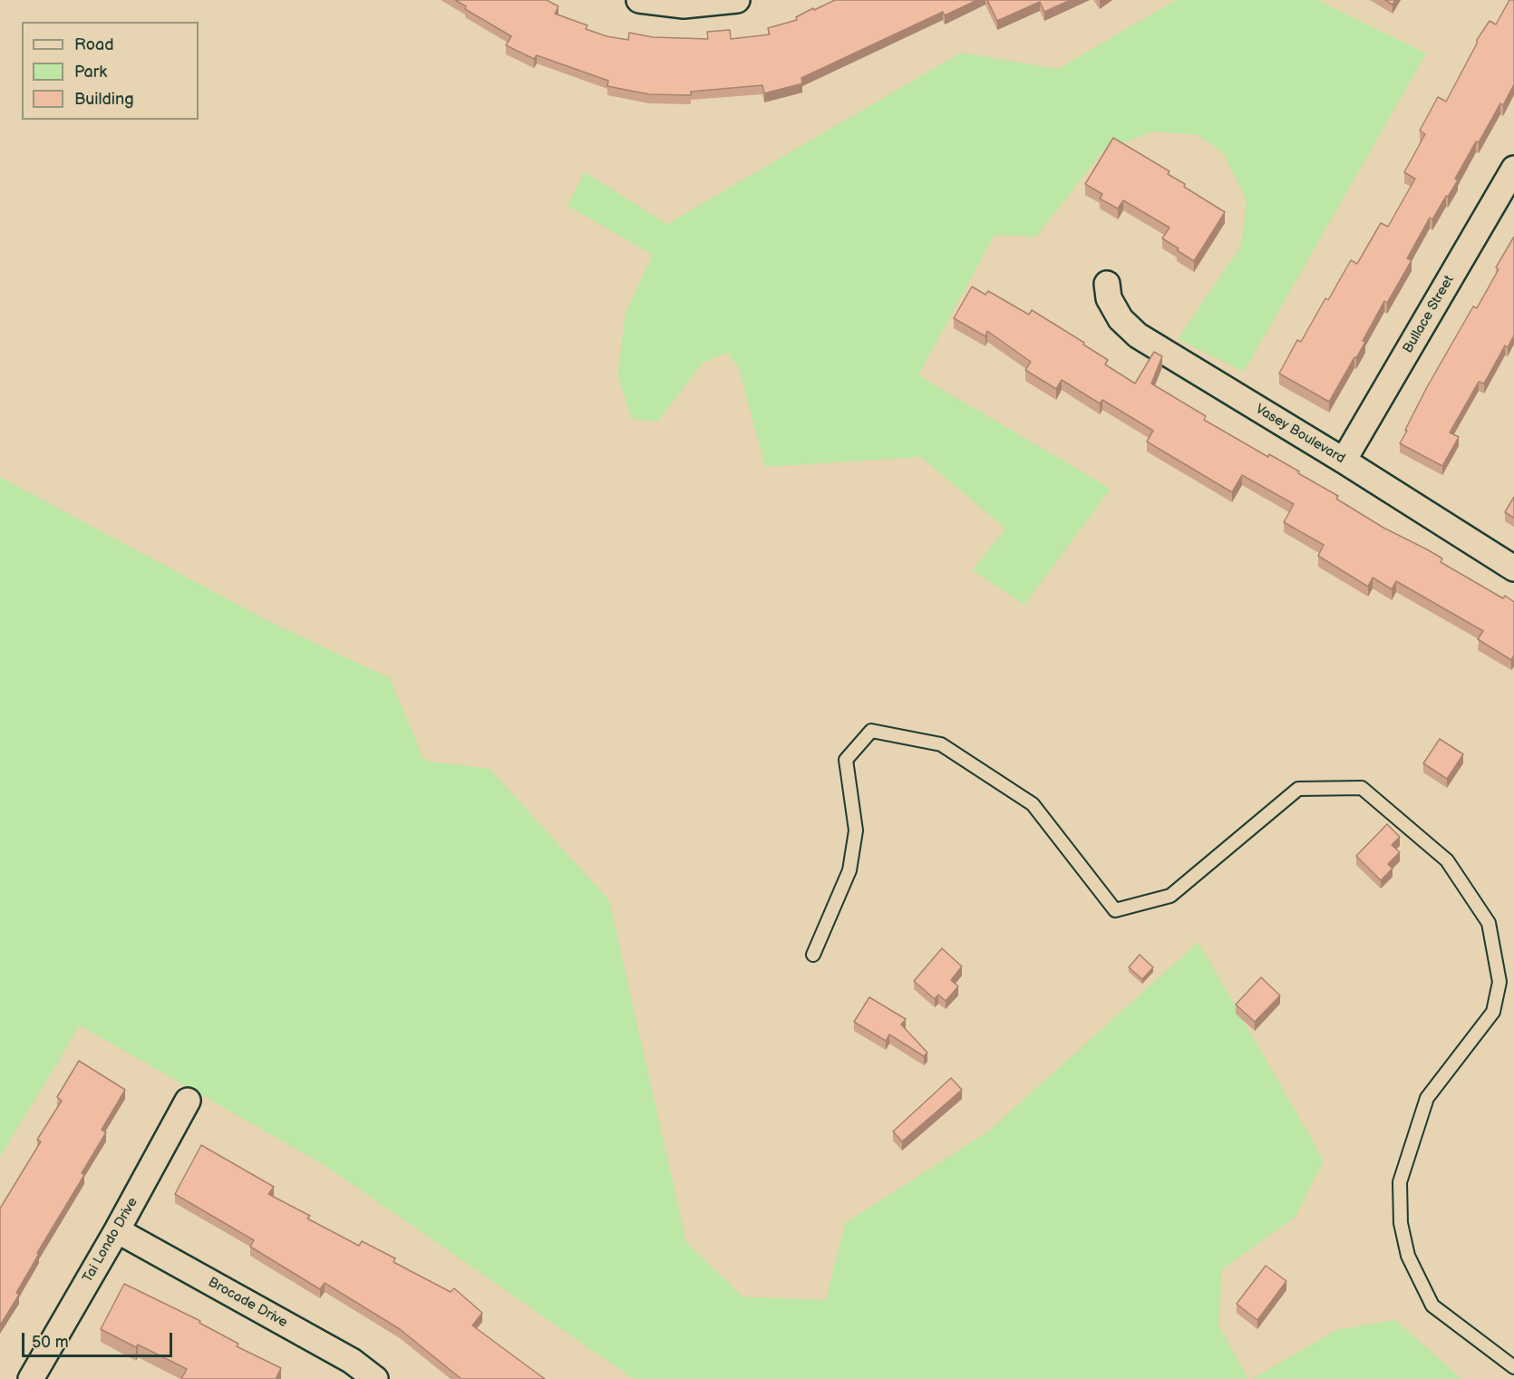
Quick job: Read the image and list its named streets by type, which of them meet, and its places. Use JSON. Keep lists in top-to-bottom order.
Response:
{
  "streets": {
    "street": [
      "Bullace Street",
      "Vasey Boulevard",
      "Tai Londo Drive",
      "Brocade Drive"
    ]
  },
  "crossings": [
    ["Bullace Street", "Vasey Boulevard"],
    ["Tai Londo Drive", "Brocade Drive"]
  ],
  "legend": ["Road", "Park", "Building"],
  "scale_bar": "50 m"
}
